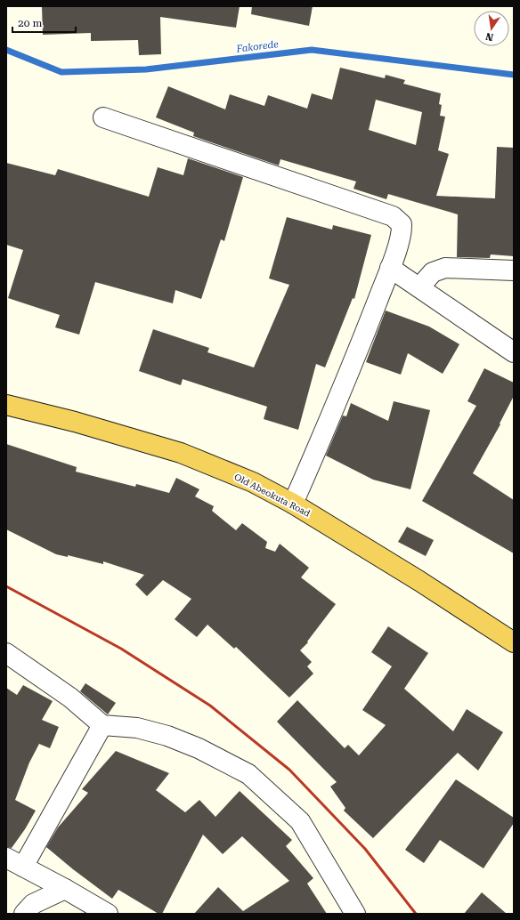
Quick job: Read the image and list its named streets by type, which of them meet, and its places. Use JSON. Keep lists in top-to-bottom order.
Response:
{
  "streets": {
    "highway": ["Old Abeokuta Road"]
  },
  "water": ["Fakorede"],
  "scale_bar": "20 m",
  "north": "bottom"
}
